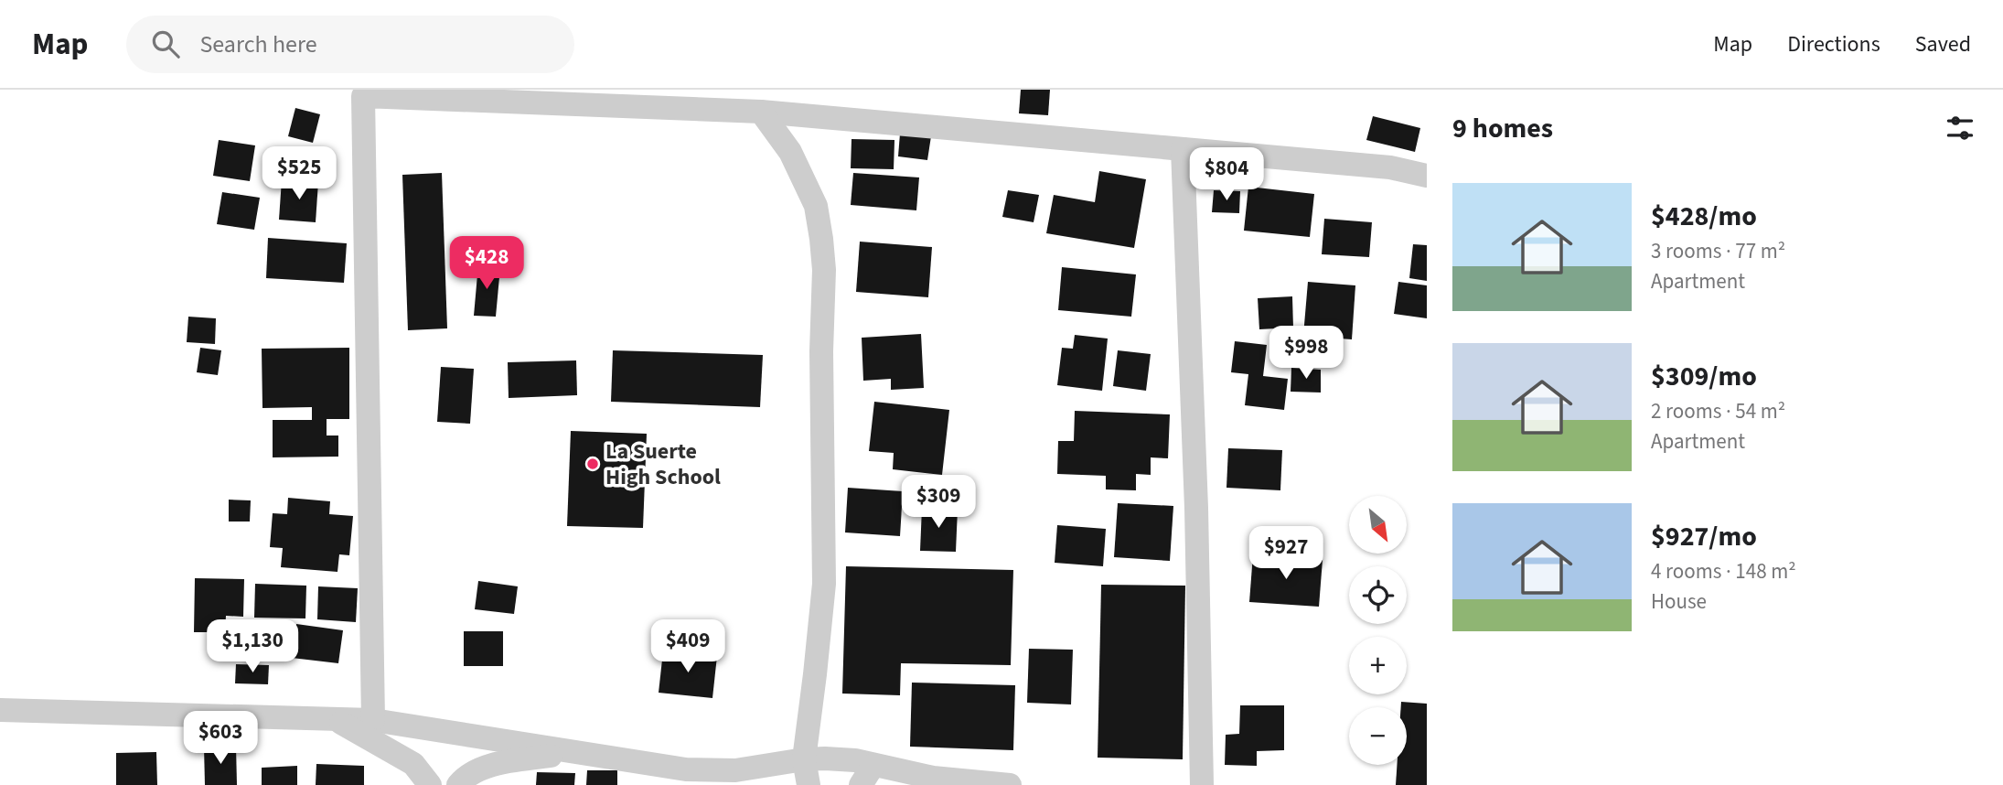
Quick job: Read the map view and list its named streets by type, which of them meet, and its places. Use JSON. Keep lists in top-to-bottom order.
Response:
{
  "places": ["La Suerte High School"],
  "north": "bottom right",
  "page": {
    "header": "Map",
    "search": "Search here",
    "nav": ["Map", "Directions", "Saved"],
    "heading": "9 homes",
    "price": [
      "$525",
      "$804",
      "$428",
      "$998",
      "$309",
      "$927",
      "$1,130",
      "$409",
      "$603"
    ],
    "list": [
      {
        "name": "$428/mo",
        "note": "3 rooms · 77 m² · Apartment"
      },
      {
        "name": "$309/mo",
        "note": "2 rooms · 54 m² · Apartment"
      },
      {
        "name": "$927/mo",
        "note": "4 rooms · 148 m² · House"
      }
    ],
    "map_buttons": ["+", "−"]
  }
}
